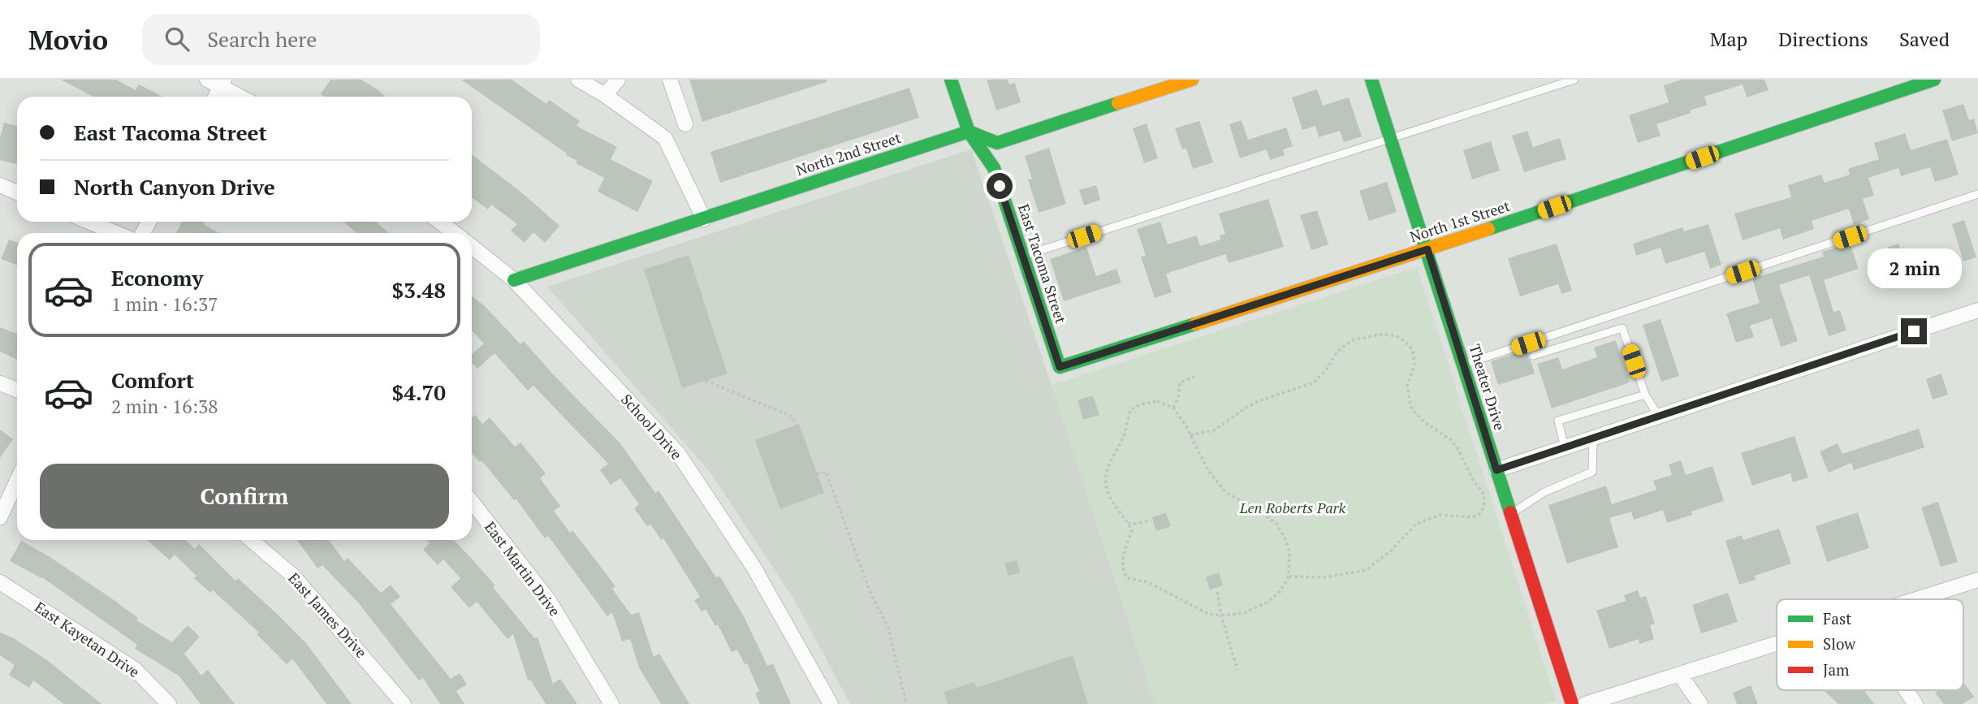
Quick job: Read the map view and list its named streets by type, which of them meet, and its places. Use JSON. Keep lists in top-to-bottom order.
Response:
{
  "streets": {
    "street": [
      "North 2nd Street",
      "North 1st Street",
      "East Tacoma Street",
      "Theater Drive",
      "School Drive",
      "East Martin Drive",
      "East James Drive",
      "East Kayetan Drive"
    ]
  },
  "crossings": [
    ["North 2nd Street", "East Tacoma Street"],
    ["North 2nd Street", "School Drive"],
    ["North 1st Street", "East Tacoma Street"],
    ["North 1st Street", "Theater Drive"]
  ],
  "parks": ["Len Roberts Park"],
  "legend": ["Fast", "Slow", "Jam"],
  "page": {
    "header": "Movio",
    "search": "Search here",
    "nav": ["Map", "Directions", "Saved"],
    "banner": ["East Tacoma Street", "North Canyon Drive"],
    "list": [
      {
        "name": "Economy",
        "note": "1 min · 16:37",
        "value": "$3.48"
      },
      {
        "name": "Comfort",
        "note": "2 min · 16:38",
        "value": "$4.70"
      }
    ],
    "bubble": "2 min",
    "buttons": "Confirm"
  }
}
